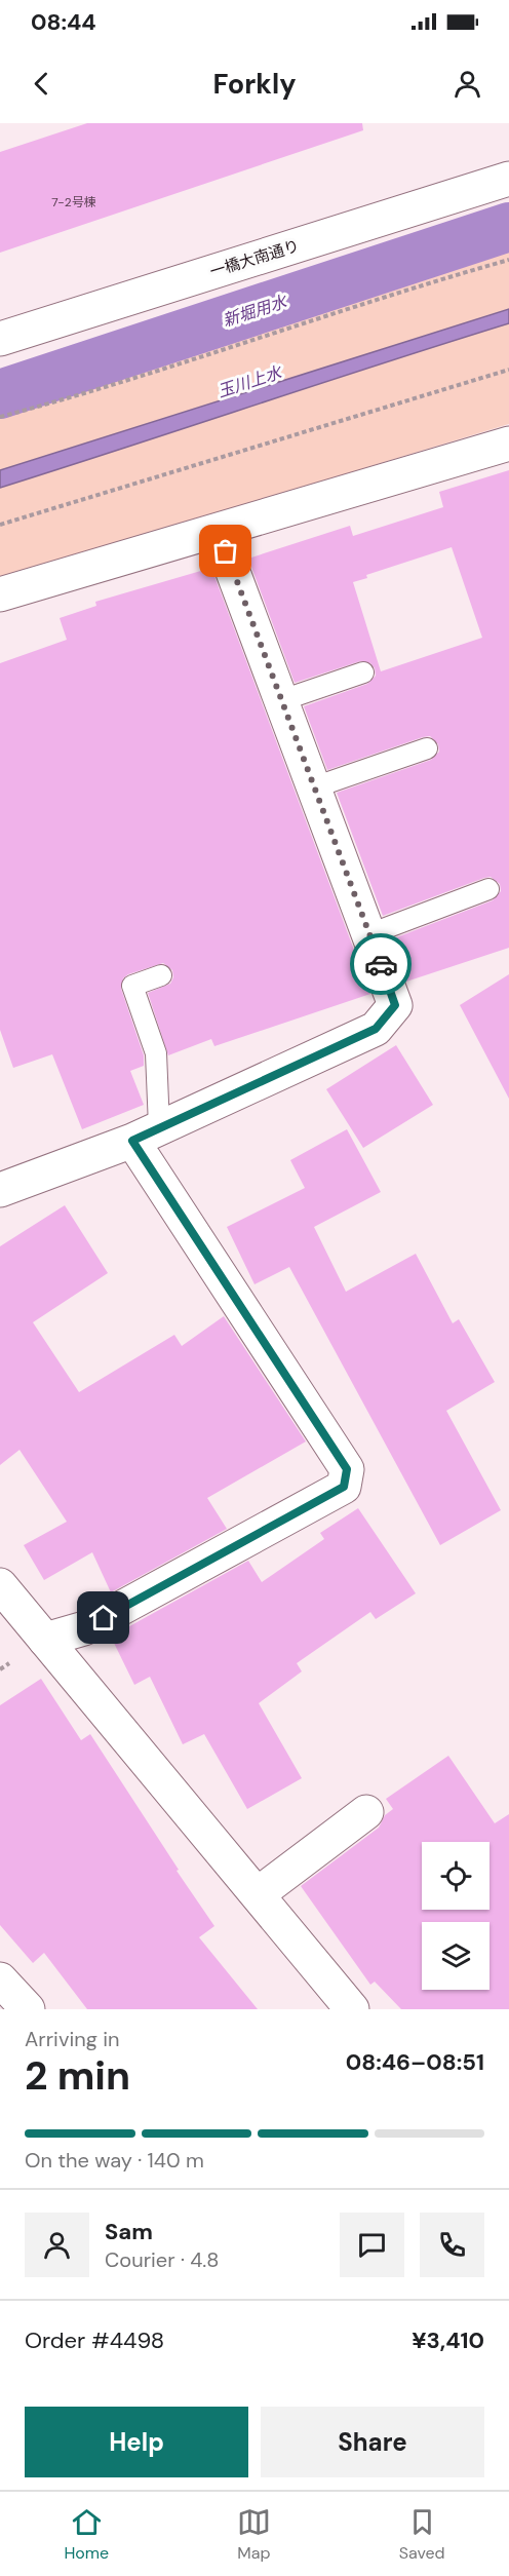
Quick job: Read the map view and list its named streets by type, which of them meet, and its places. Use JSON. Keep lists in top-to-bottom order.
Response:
{
  "streets": {
    "street": ["一橋大南通り"]
  },
  "water": ["新堀用水", "玉川上水"],
  "house_numbers": ["7-2号棟"],
  "page": {
    "status": "08:44",
    "header": "Forkly",
    "heading": ["2 min", "Arriving in", "08:46–08:51"],
    "panel": [
      "Sam",
      "Courier · 4.8",
      "Order #4498",
      "¥3,410"
    ],
    "bar": "On the way · 140 m",
    "buttons": ["Help", "Share"],
    "tabs": ["Home", "Map", "Saved"]
  }
}
